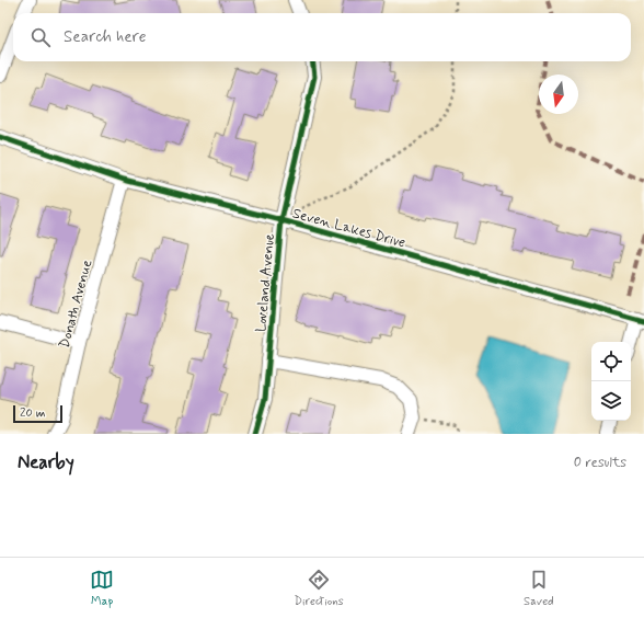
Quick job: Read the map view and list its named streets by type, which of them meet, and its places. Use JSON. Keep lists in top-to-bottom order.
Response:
{
  "streets": {
    "street": ["Seven Lakes Drive", "Loveland Avenue", "Donath Avenue"]
  },
  "crossings": [
    ["Seven Lakes Drive", "Loveland Avenue"],
    ["Seven Lakes Drive", "Donath Avenue"]
  ],
  "scale_bar": "20 m",
  "north": "bottom",
  "page": {
    "search": "Search here",
    "scale": "20 m",
    "heading": ["Nearby", "0 results"],
    "nav": ["Map", "Directions", "Saved"]
  }
}
